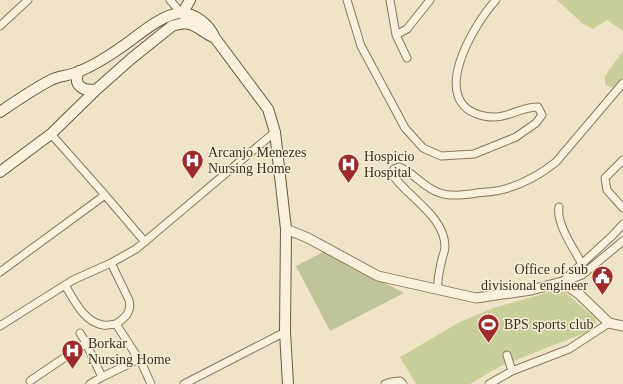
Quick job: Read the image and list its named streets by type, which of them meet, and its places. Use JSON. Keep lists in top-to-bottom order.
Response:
{
  "places": {
    "hospital": ["Arcanjo Menezes Nursing Home", "Hospicio Hospital", "Borkar Nursing Home"],
    "public building": ["Office of sub divisional engineer"],
    "sports": ["BPS sports club"]
  }
}
